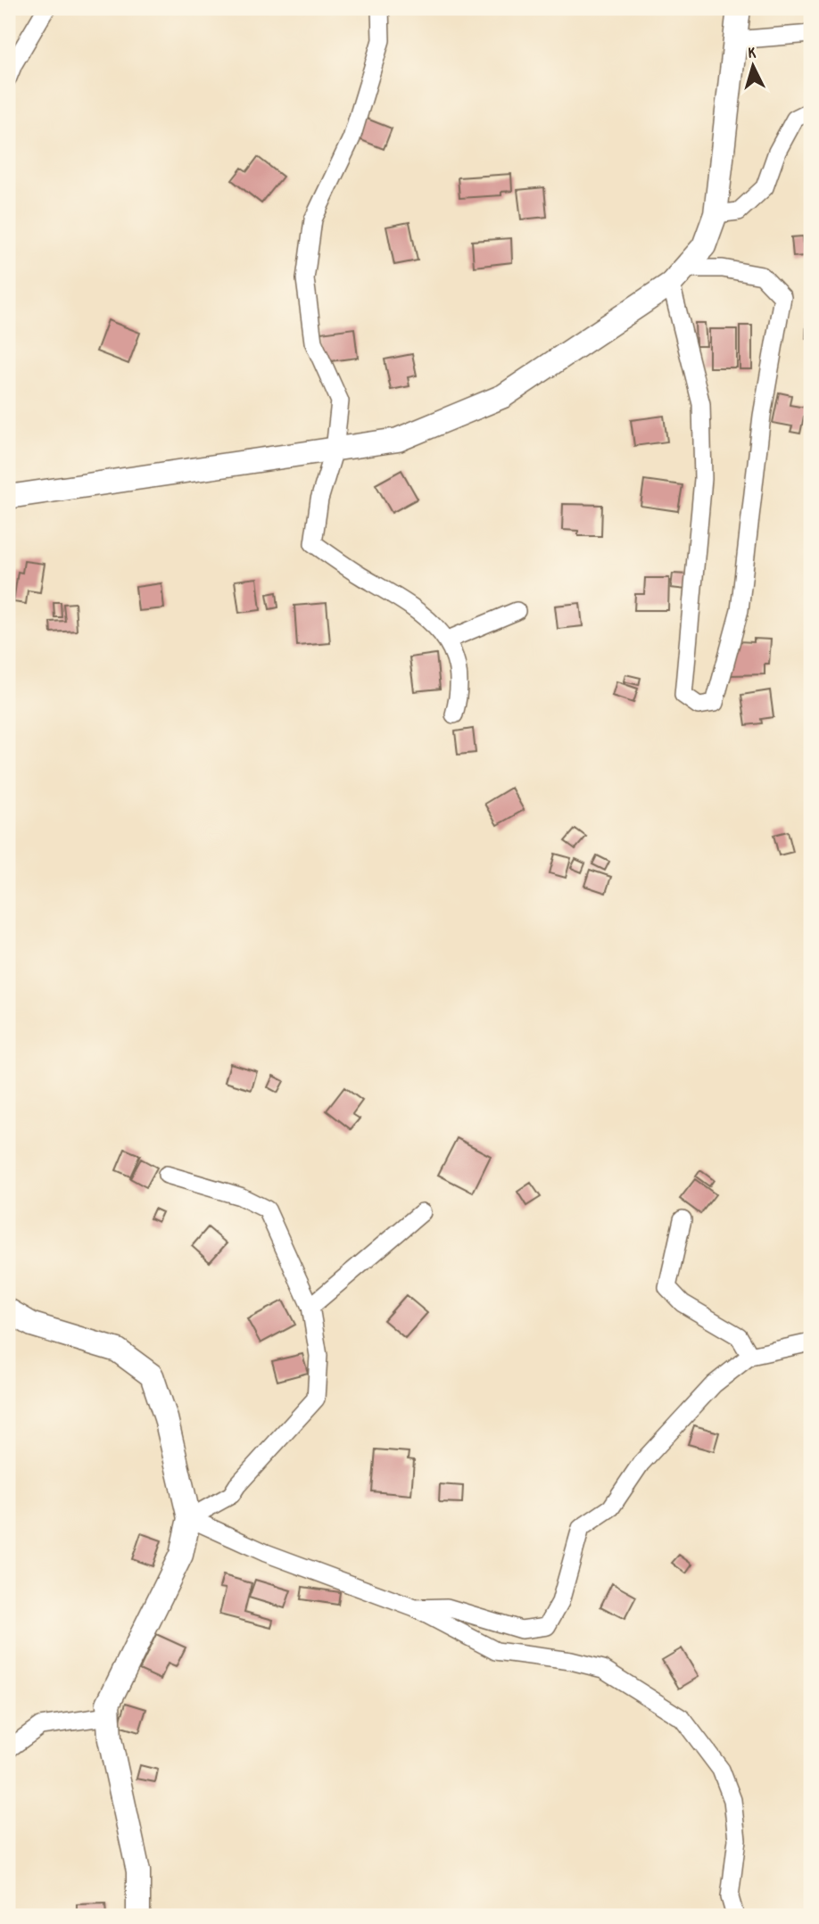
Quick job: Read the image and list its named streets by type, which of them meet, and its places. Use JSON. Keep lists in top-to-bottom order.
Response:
{
  "north": "top"
}
